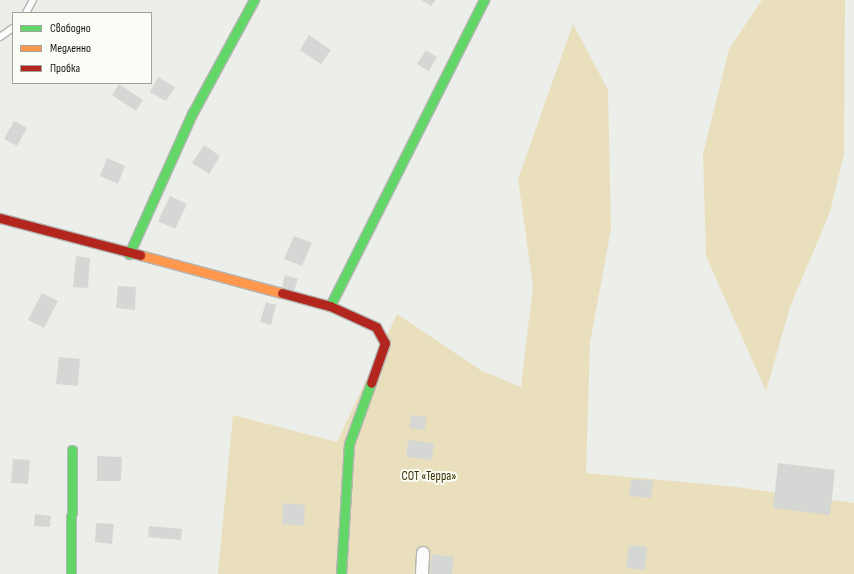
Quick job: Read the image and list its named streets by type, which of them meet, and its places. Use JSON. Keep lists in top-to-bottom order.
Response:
{
  "parks": ["СОТ «Терра»"],
  "legend": ["Свободно", "Медленно", "Пробка"]
}
